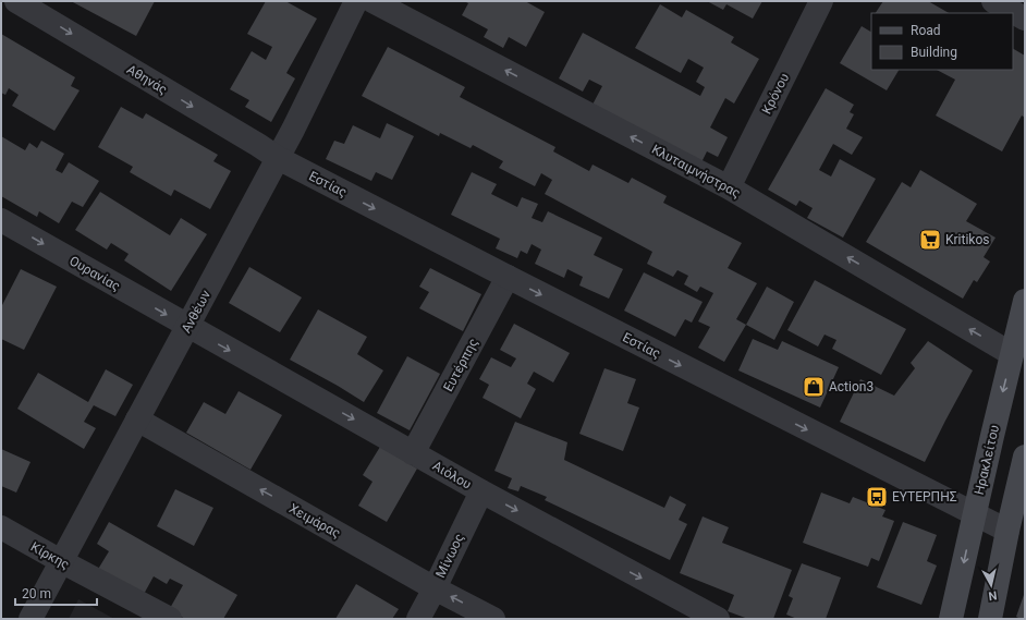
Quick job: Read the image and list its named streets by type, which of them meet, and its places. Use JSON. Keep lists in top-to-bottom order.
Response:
{
  "streets": {
    "main road": ["Ηρακλείτου"],
    "street": [
      "Αθηνάς",
      "Κρόνου",
      "Κλυταιμνήστρας",
      "Εστίας",
      "Ουρανίας",
      "Ανθέων",
      "Ευτέρπης",
      "Αιόλου",
      "Χειμάρας",
      "Κίρκης",
      "Μίνωος"
    ]
  },
  "crossings": [
    ["Αθηνάς", "Εστίας"],
    ["Αθηνάς", "Ανθέων"],
    ["Κρόνου", "Κλυταιμνήστρας"],
    ["Κλυταιμνήστρας", "Ηρακλείτου"],
    ["Εστίας", "Ανθέων"],
    ["Εστίας", "Ευτέρπης"],
    ["Εστίας", "Ηρακλείτου"],
    ["Ουρανίας", "Ανθέων"],
    ["Ουρανίας", "Αιόλου"],
    ["Ανθέων", "Αιόλου"],
    ["Ανθέων", "Χειμάρας"],
    ["Ανθέων", "Κίρκης"],
    ["Ευτέρπης", "Αιόλου"],
    ["Αιόλου", "Μίνωος"],
    ["Χειμάρας", "Μίνωος"]
  ],
  "one_way": [
    "Αθηνάς",
    "Κλυταιμνήστρας",
    "Εστίας",
    "Ουρανίας",
    "Αιόλου",
    "Χειμάρας"
  ],
  "places": {
    "supermarket": ["Kritikos"],
    "shop": ["Action3"],
    "bus stop": ["ΕΥΤΕΡΠΗΣ"]
  },
  "legend": ["Road", "Building"],
  "scale_bar": "20 m",
  "north": "bottom"
}
